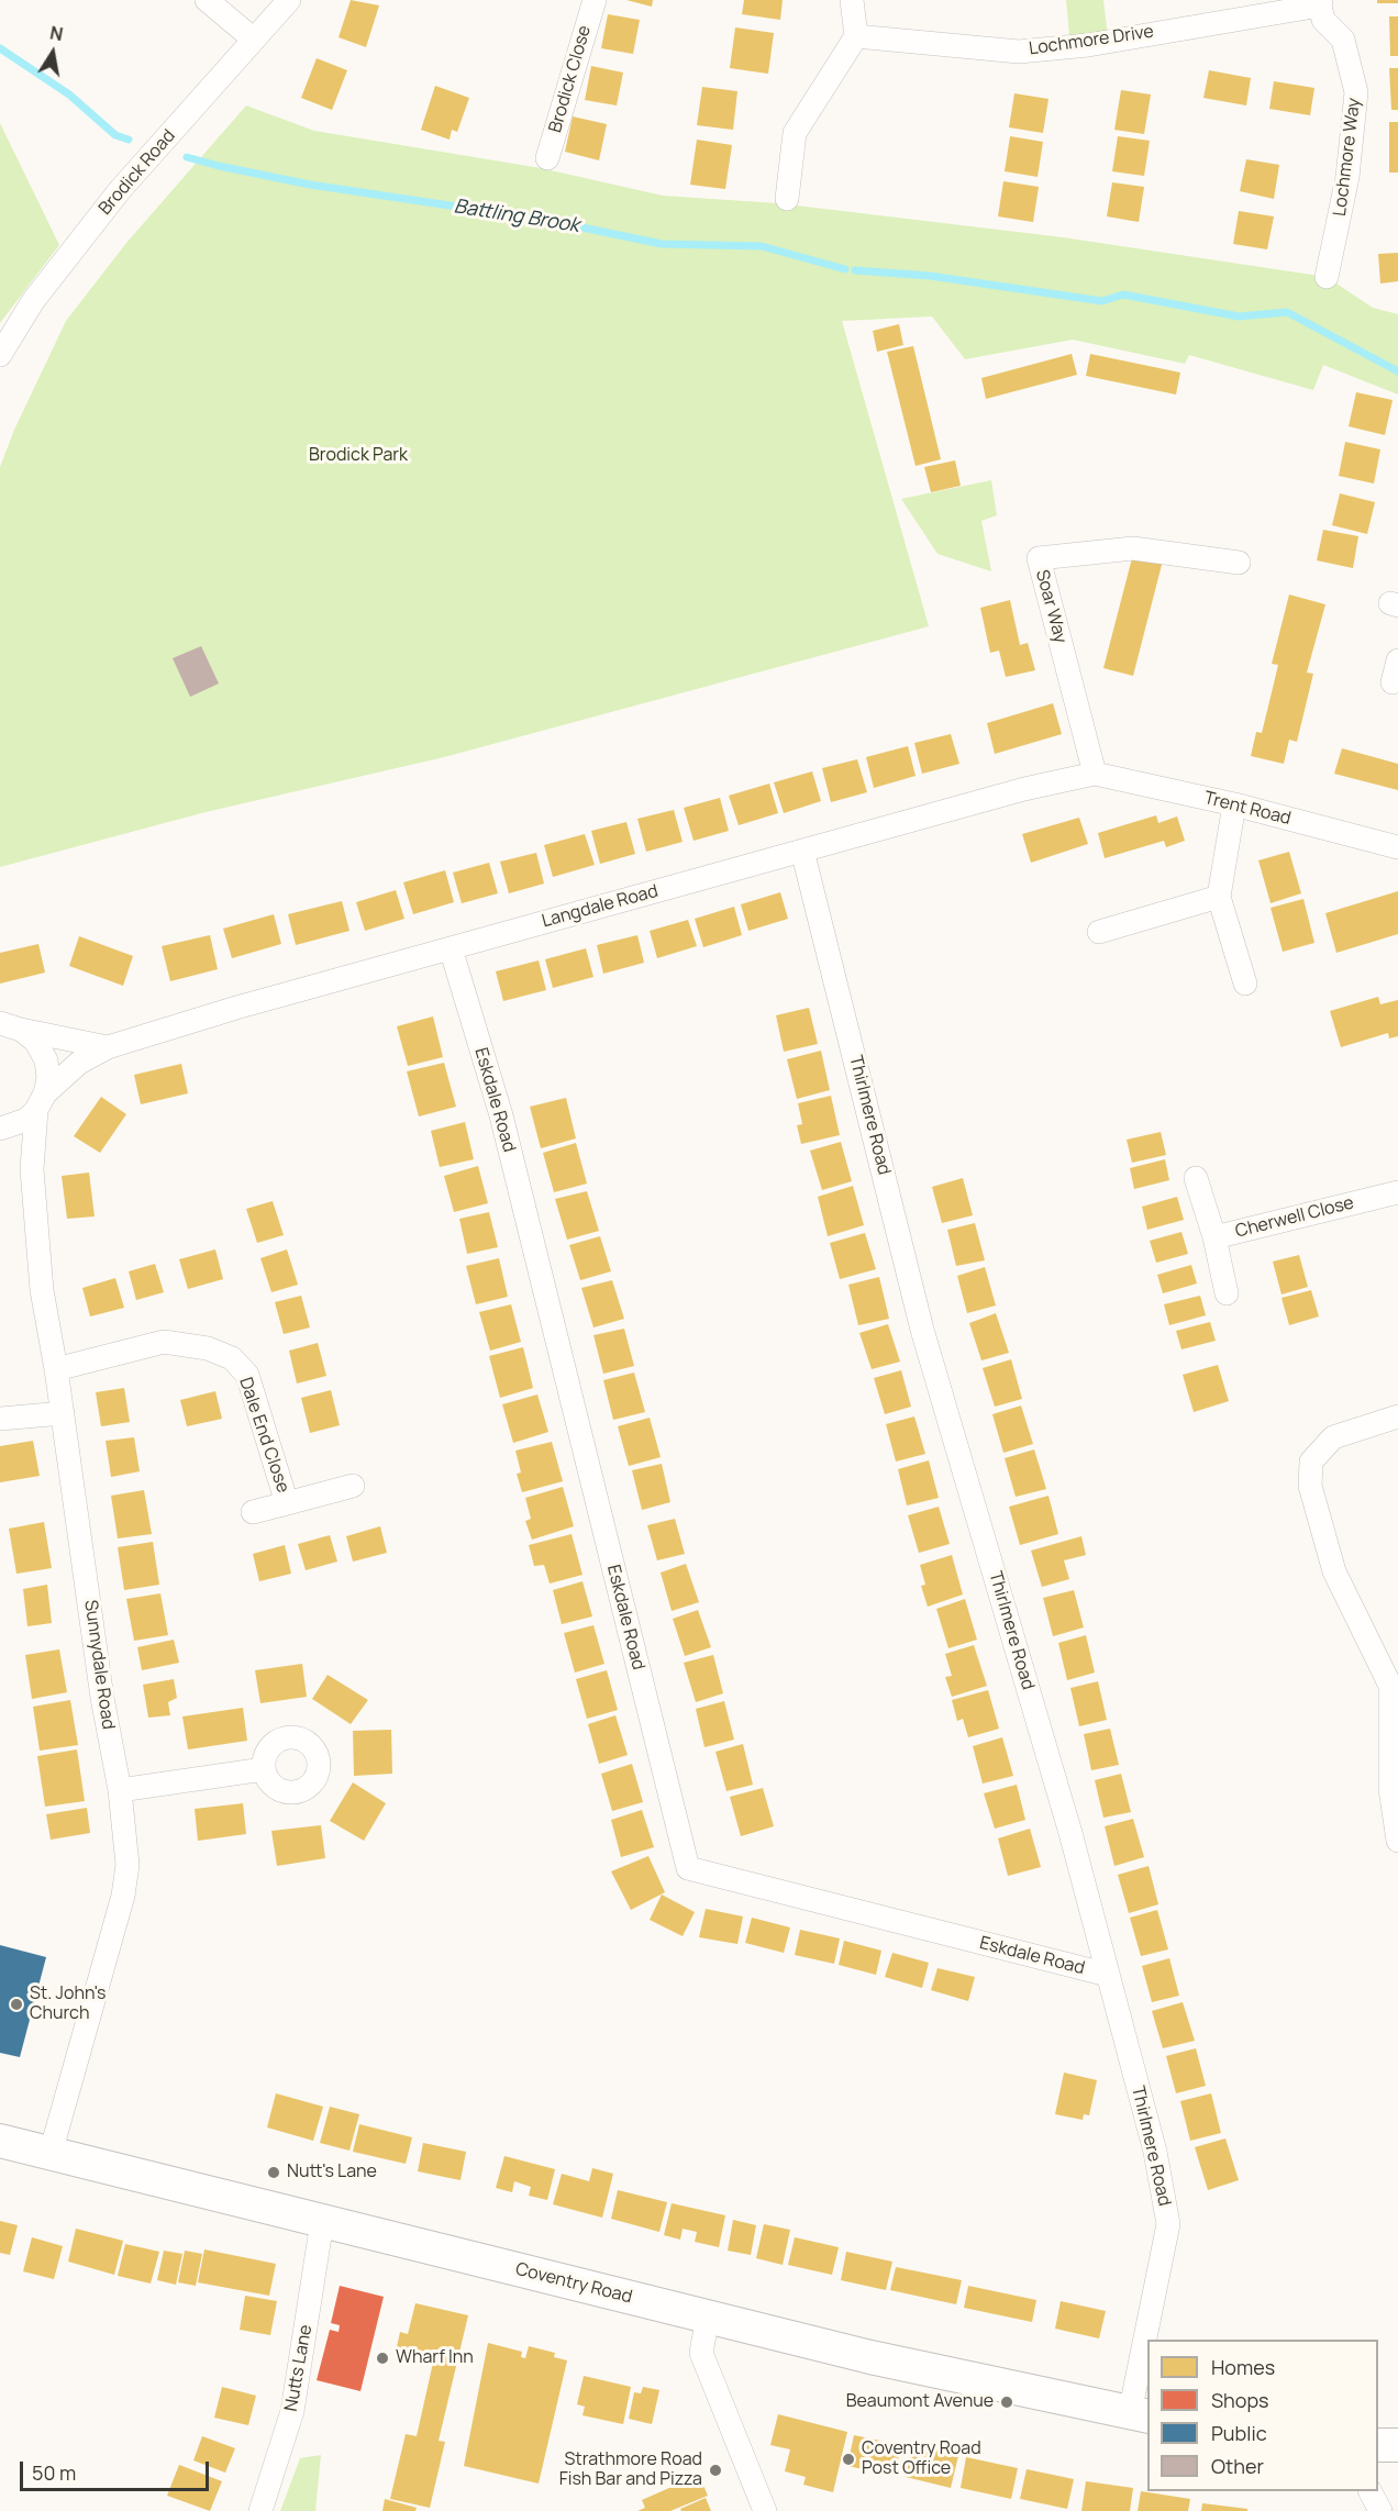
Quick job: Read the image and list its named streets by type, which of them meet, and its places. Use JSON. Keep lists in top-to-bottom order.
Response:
{
  "streets": {
    "main road": ["Coventry Road"],
    "street": [
      "Lochmore Drive",
      "Brodick Close",
      "Lochmore Way",
      "Brodick Road",
      "Soar Way",
      "Trent Road",
      "Langdale Road",
      "Eskdale Road",
      "Thirlmere Road",
      "Cherwell Close",
      "Dale End Close",
      "Sunnydale Road",
      "Nutts Lane"
    ]
  },
  "crossings": [
    ["Lochmore Drive", "Lochmore Way"],
    ["Soar Way", "Trent Road"],
    ["Soar Way", "Langdale Road"],
    ["Trent Road", "Langdale Road"],
    ["Langdale Road", "Eskdale Road"],
    ["Langdale Road", "Thirlmere Road"],
    ["Langdale Road", "Sunnydale Road"],
    ["Eskdale Road", "Thirlmere Road"],
    ["Thirlmere Road", "Coventry Road"],
    ["Dale End Close", "Sunnydale Road"],
    ["Sunnydale Road", "Coventry Road"],
    ["Coventry Road", "Nutts Lane"]
  ],
  "water": ["Battling Brook"],
  "parks": ["Brodick Park"],
  "places": [
    "St. John's Church",
    "Nutt's Lane",
    "Wharf Inn",
    "Beaumont Avenue",
    "Coventry Road Post Office",
    "Strathmore Road Fish Bar and Pizza"
  ],
  "legend": [
    "Homes",
    "Shops",
    "Public",
    "Other"
  ],
  "scale_bar": "50 m",
  "north": "top"
}
